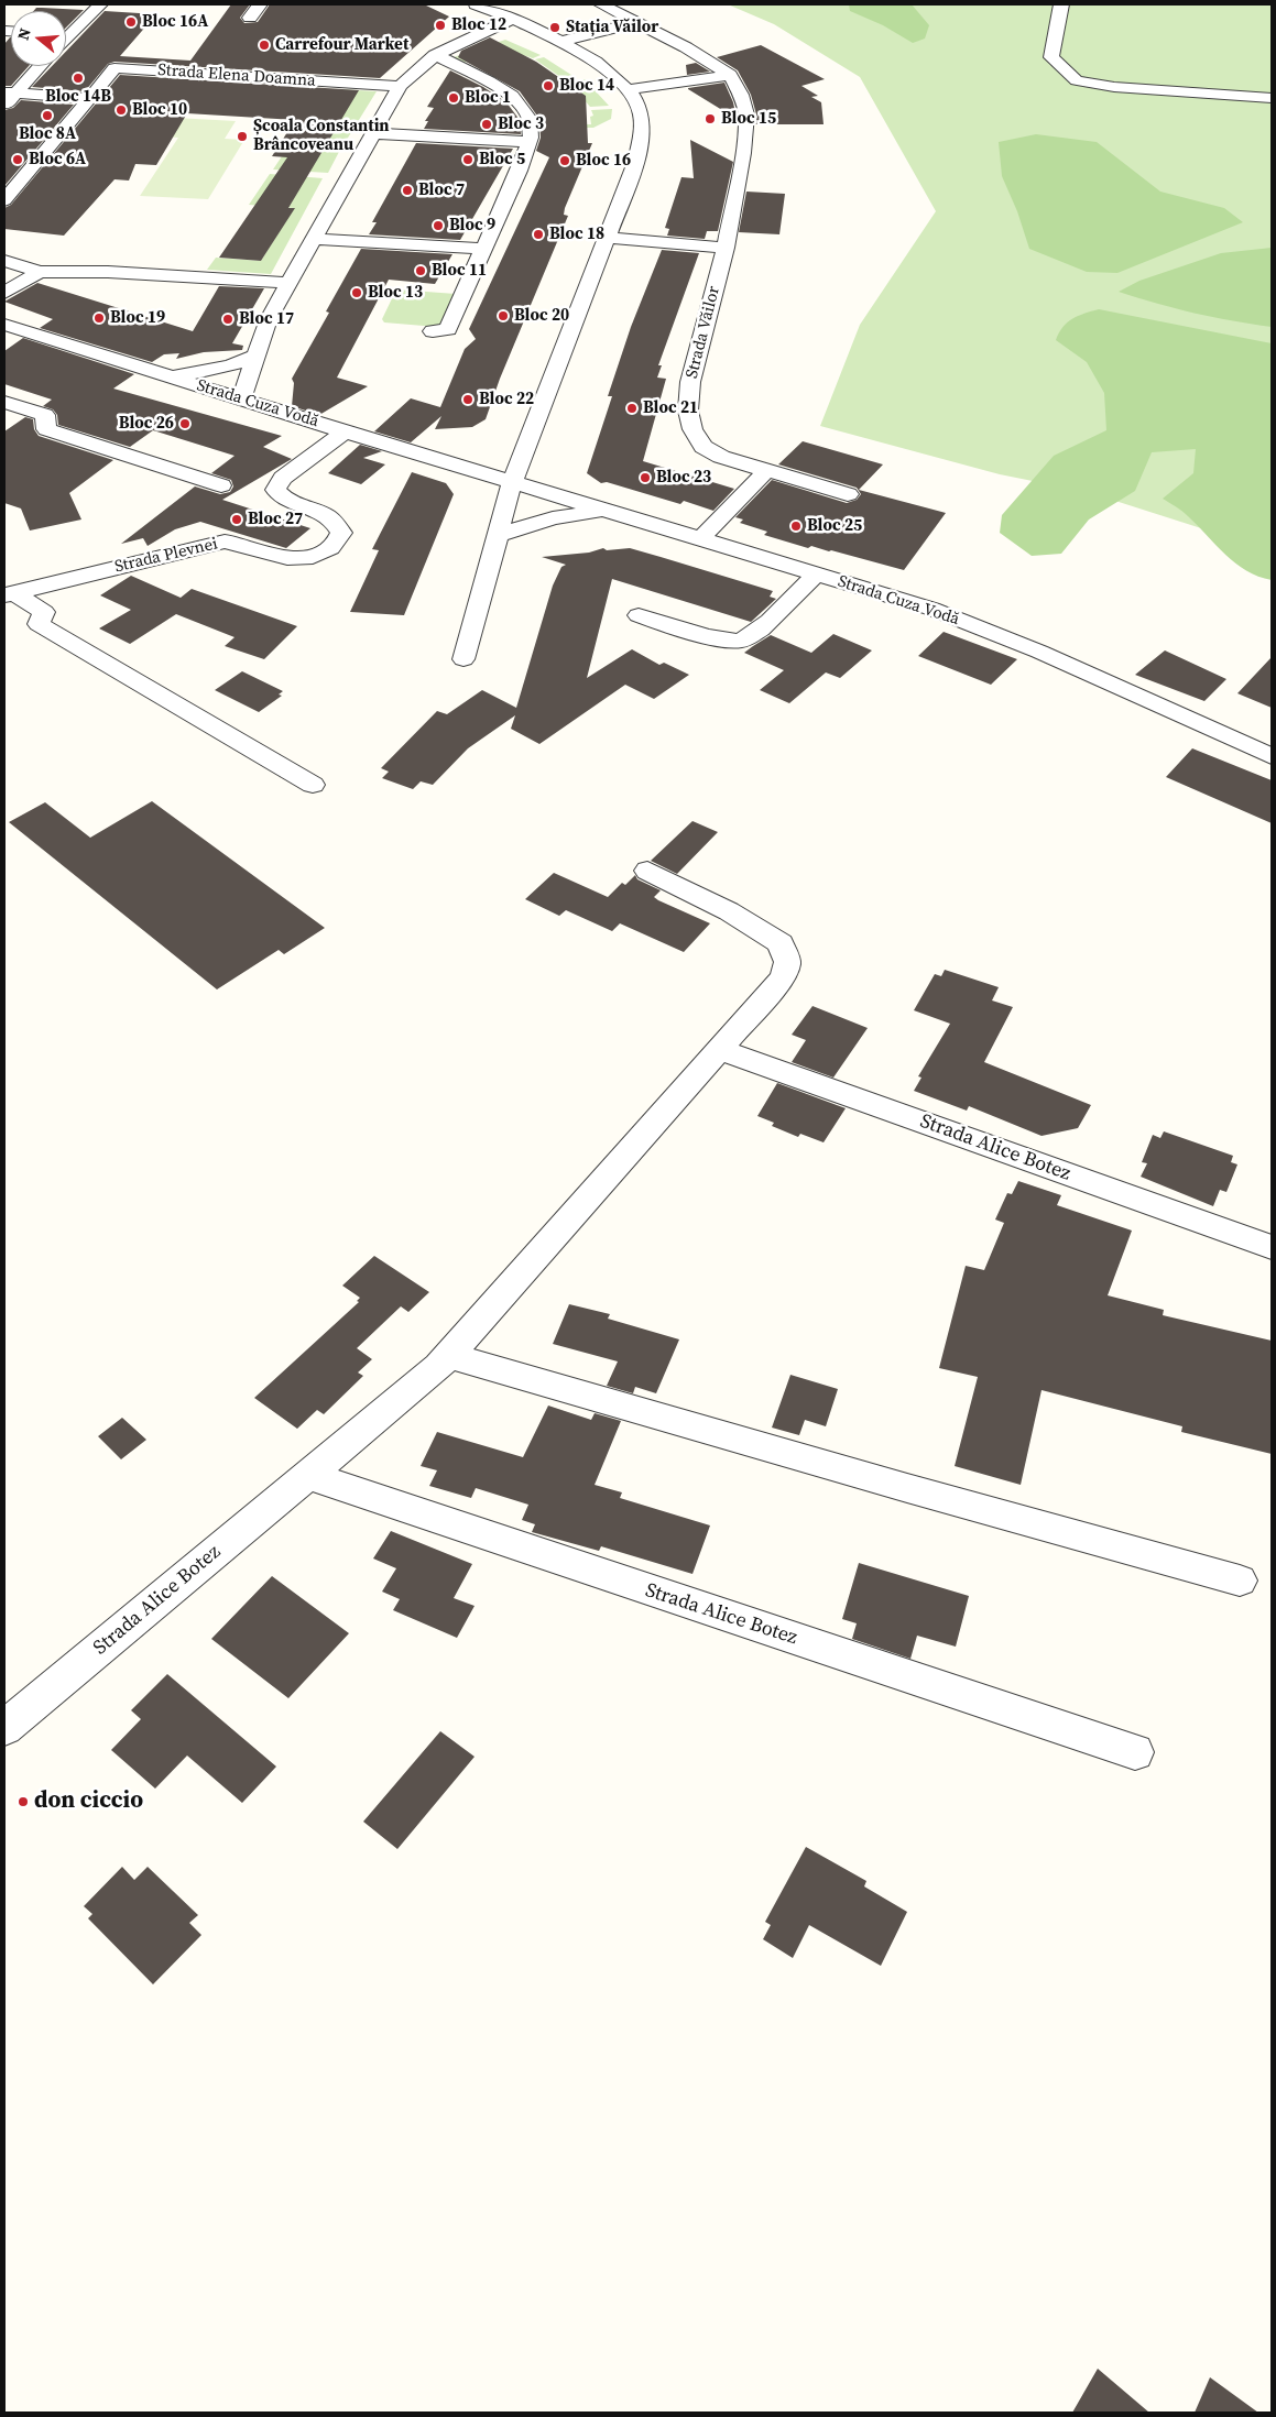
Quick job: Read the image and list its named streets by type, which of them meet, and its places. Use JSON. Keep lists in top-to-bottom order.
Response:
{
  "streets": {
    "street": [
      "Strada Elena Doamna",
      "Strada Văilor",
      "Strada Cuza Vodă",
      "Strada Plevnei",
      "Strada Alice Botez"
    ]
  },
  "crossings": [
    ["Strada Cuza Vodă", "Strada Plevnei"]
  ],
  "places": [
    "Bloc 16A",
    "Bloc 12",
    "Stația Văilor",
    "Carrefour Market",
    "Bloc 14B",
    "Bloc 14",
    "Bloc 1",
    "Bloc 10",
    "Bloc 8A",
    "Bloc 15",
    "Bloc 3",
    "Școala Constantin Brâncoveanu",
    "Bloc 6A",
    "Bloc 5",
    "Bloc 16",
    "Bloc 7",
    "Bloc 9",
    "Bloc 18",
    "Bloc 11",
    "Bloc 13",
    "Bloc 20",
    "Bloc 19",
    "Bloc 17",
    "Bloc 22",
    "Bloc 21",
    "Bloc 26",
    "Bloc 23",
    "Bloc 27",
    "Bloc 25",
    "don ciccio"
  ],
  "north": "left"
}
